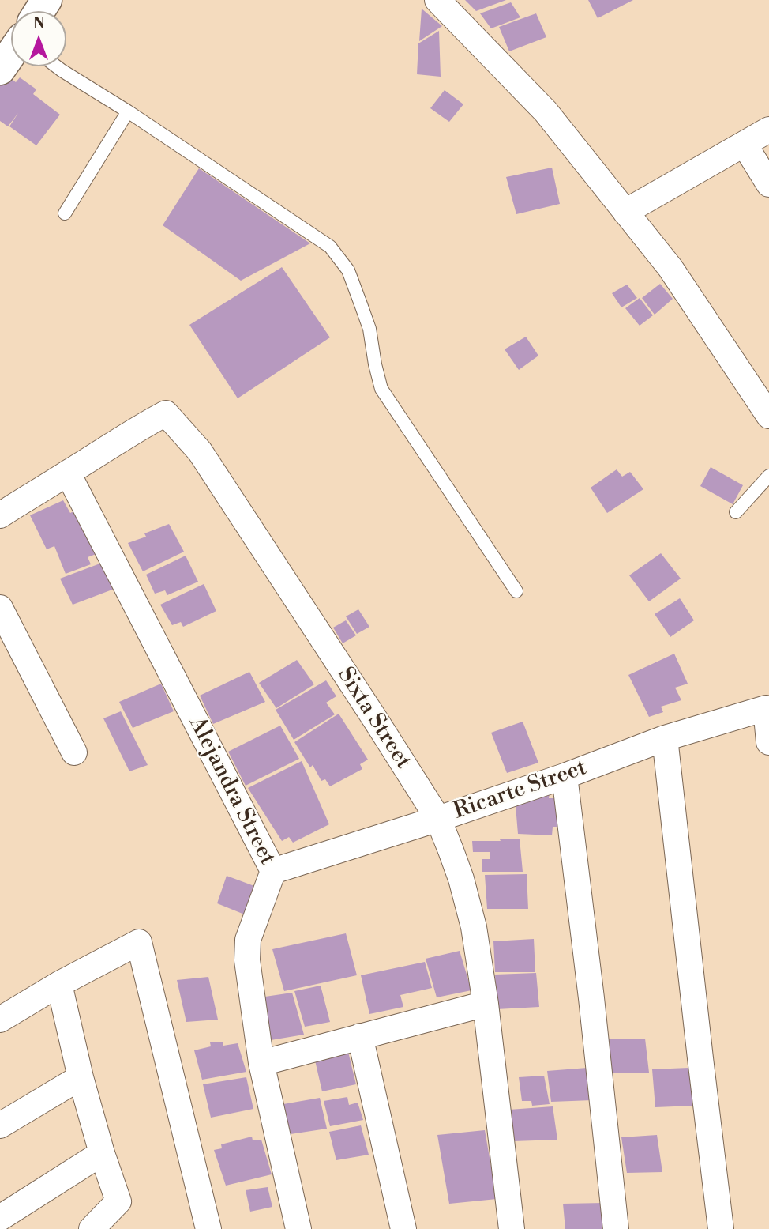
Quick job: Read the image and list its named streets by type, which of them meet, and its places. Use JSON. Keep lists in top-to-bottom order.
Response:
{
  "streets": {
    "street": ["Sixta Street", "Ricarte Street", "Alejandra Street"]
  },
  "crossings": [
    ["Sixta Street", "Ricarte Street"],
    ["Sixta Street", "Alejandra Street"],
    ["Ricarte Street", "Alejandra Street"]
  ],
  "north": "top"
}
